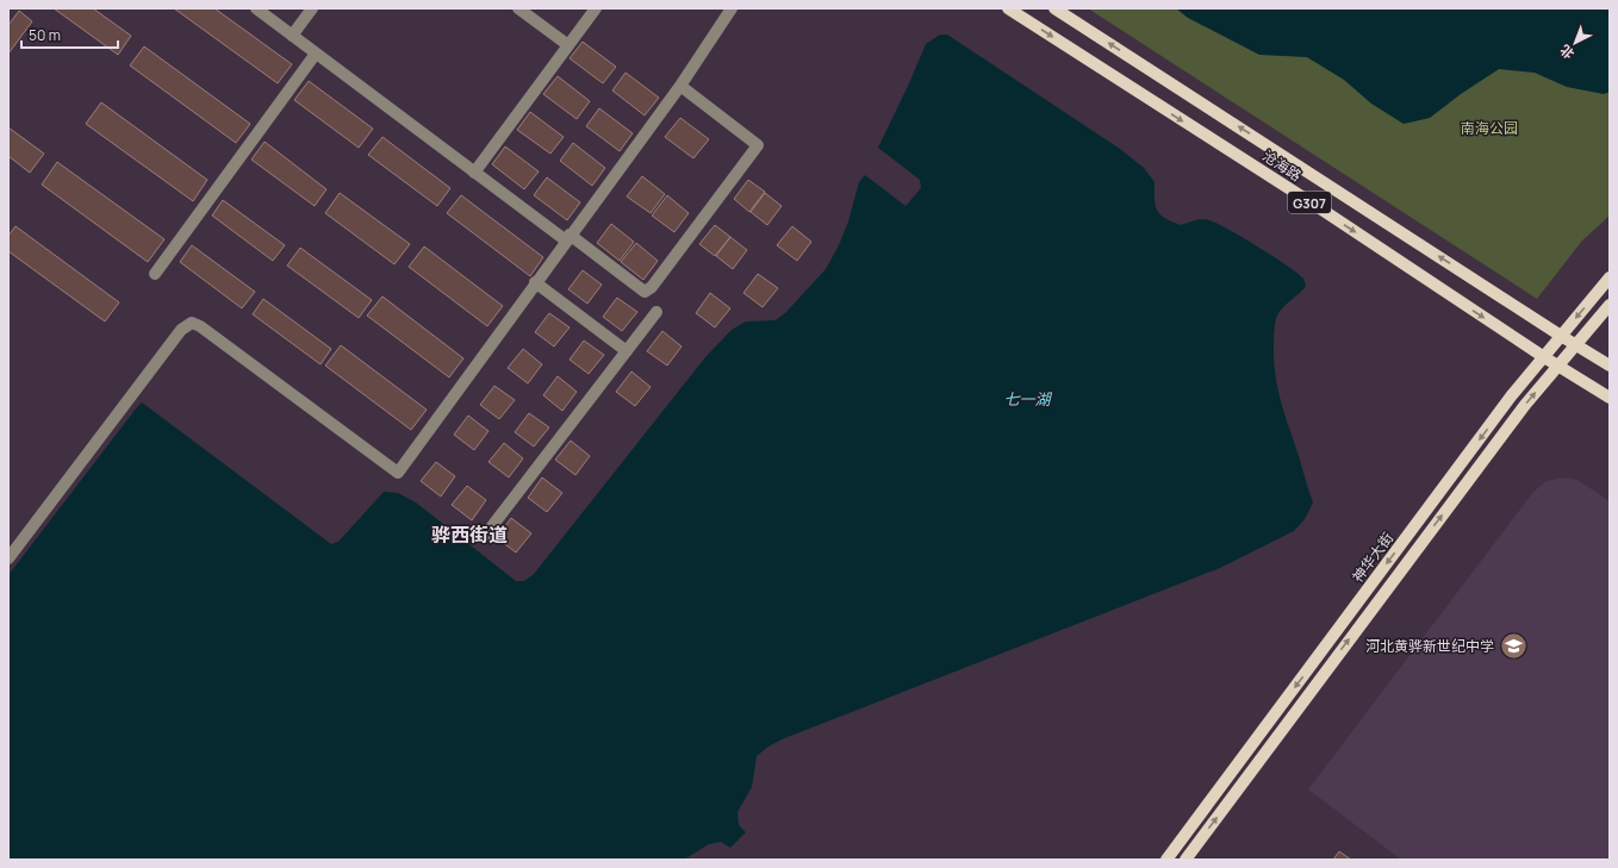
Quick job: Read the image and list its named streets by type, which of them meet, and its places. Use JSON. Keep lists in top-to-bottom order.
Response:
{
  "streets": {
    "main road": ["沧海路", "G307", "神华大街"]
  },
  "crossings": [
    ["沧海路", "神华大街"]
  ],
  "districts": ["骅西街道"],
  "water": ["七一湖"],
  "parks": ["南海公园"],
  "places": {
    "school or university": ["河北黄骅新世纪中学"]
  },
  "scale_bar": "50 m",
  "north": "bottom left"
}
